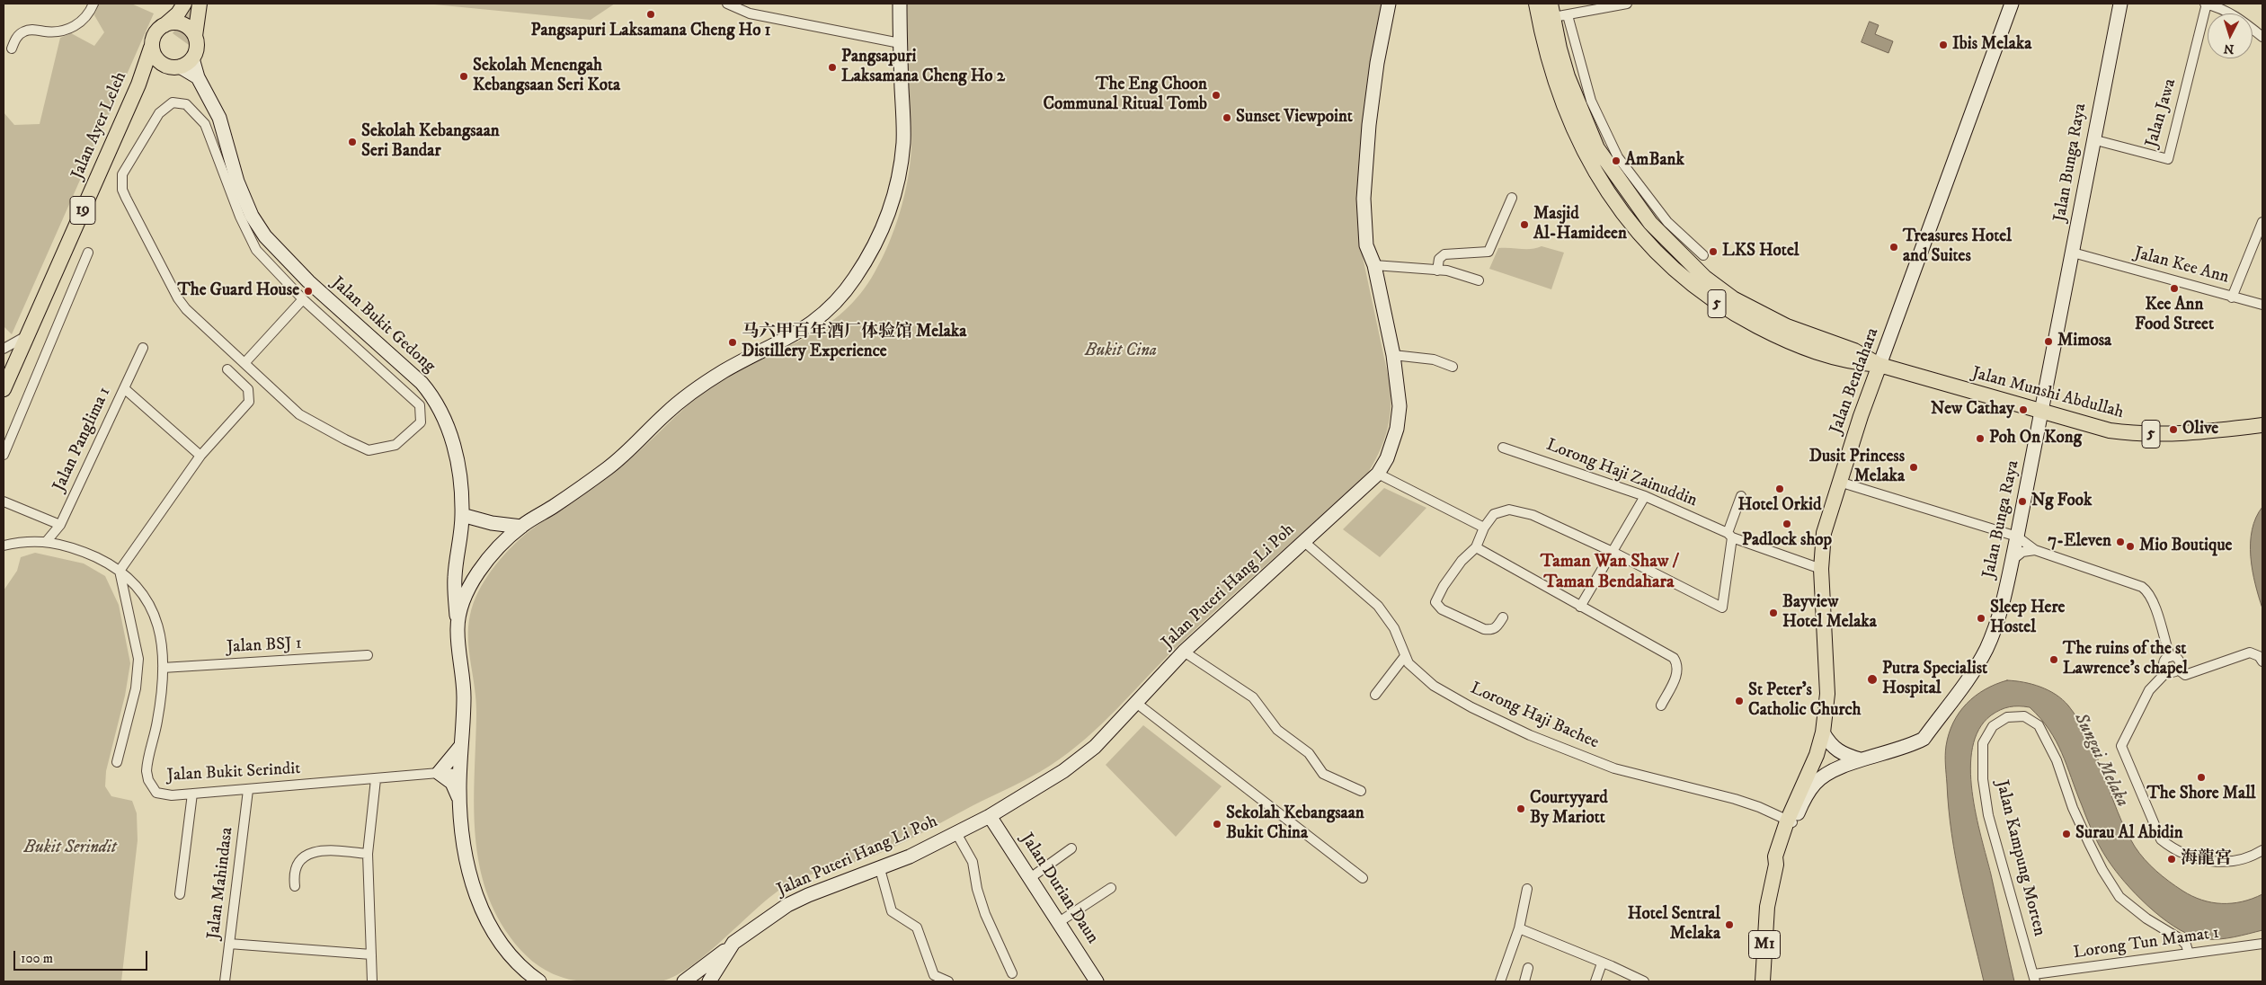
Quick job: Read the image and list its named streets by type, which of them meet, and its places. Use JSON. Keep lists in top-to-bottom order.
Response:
{
  "streets": {
    "main road": [
      "Jalan Ayer Leleh",
      "19",
      "5",
      "Jalan Bendahara",
      "Jalan Munshi Abdullah",
      "M1"
    ],
    "street": [
      "Jalan Jawa",
      "Jalan Bunga Raya",
      "Jalan Kee Ann",
      "Jalan Bukit Gedong",
      "Jalan Panglima 1",
      "Lorong Haji Zainuddin",
      "Jalan Puteri Hang Li Poh",
      "Jalan BSJ 1",
      "Lorong Haji Bachee",
      "Jalan Bukit Serindit",
      "Jalan Kampung Morten",
      "Jalan Mahindasa",
      "Jalan Durian Daun",
      "Lorong Tun Mamat 1"
    ]
  },
  "crossings": [
    ["Jalan Jawa", "Jalan Bunga Raya"],
    ["Jalan Ayer Leleh", "Jalan Bukit Gedong"],
    ["Jalan Bunga Raya", "Jalan Kee Ann"],
    ["Jalan Bunga Raya", "Jalan Bendahara"],
    ["Jalan Bunga Raya", "Jalan Munshi Abdullah"],
    ["Jalan Bunga Raya", "Lorong Haji Bachee"],
    ["Jalan Bunga Raya", "M1"],
    ["Jalan Bendahara", "Jalan Munshi Abdullah"],
    ["Jalan Bendahara", "Lorong Haji Zainuddin"],
    ["Jalan Bendahara", "Lorong Haji Bachee"],
    ["Jalan Bendahara", "M1"],
    ["Jalan Panglima 1", "Jalan Bukit Serindit"],
    ["Jalan Puteri Hang Li Poh", "Lorong Haji Bachee"],
    ["Jalan Puteri Hang Li Poh", "Jalan Durian Daun"],
    ["Jalan BSJ 1", "Jalan Bukit Serindit"],
    ["Lorong Haji Bachee", "M1"],
    ["Jalan Bukit Serindit", "Jalan Mahindasa"],
    ["Jalan Kampung Morten", "Lorong Tun Mamat 1"]
  ],
  "districts": ["Taman Wan Shaw / Taman Bendahara"],
  "water": ["Sungai Melaka"],
  "parks": ["Bukit Cina", "Bukit Serindit"],
  "places": [
    "Pangsapuri Laksamana Cheng Ho 1",
    "Ibis Melaka",
    "Pangsapuri Laksamana Cheng Ho 2",
    "Sekolah Menengah Kebangsaan Seri Kota",
    "The Eng Choon Communal Ritual Tomb",
    "Sunset Viewpoint",
    "Sekolah Kebangsaan Seri Bandar",
    "AmBank",
    "Masjid Al-Hamideen",
    "Treasures Hotel and Suites",
    "LKS Hotel",
    "Kee Ann Food Street",
    "The Guard House",
    "Mimosa",
    "马六甲百年酒厂体验馆 Melaka Distillery Experience",
    "New Cathay",
    "Olive",
    "Poh On Kong",
    "Dusit Princess Melaka",
    "Hotel Orkid",
    "Ng Fook",
    "Padlock shop",
    "7-Eleven",
    "Mio Boutique",
    "Bayview Hotel Melaka",
    "Sleep Here Hostel",
    "The ruins of the st Lawrence’s chapel",
    "Putra Specialist Hospital",
    "St Peter's Catholic Church",
    "The Shore Mall",
    "Courtyyard By Mariott",
    "Sekolah Kebangsaan Bukit China",
    "Surau Al Abidin",
    "海龍宮",
    "Hotel Sentral Melaka"
  ],
  "scale_bar": "100 m",
  "north": "bottom"
}
